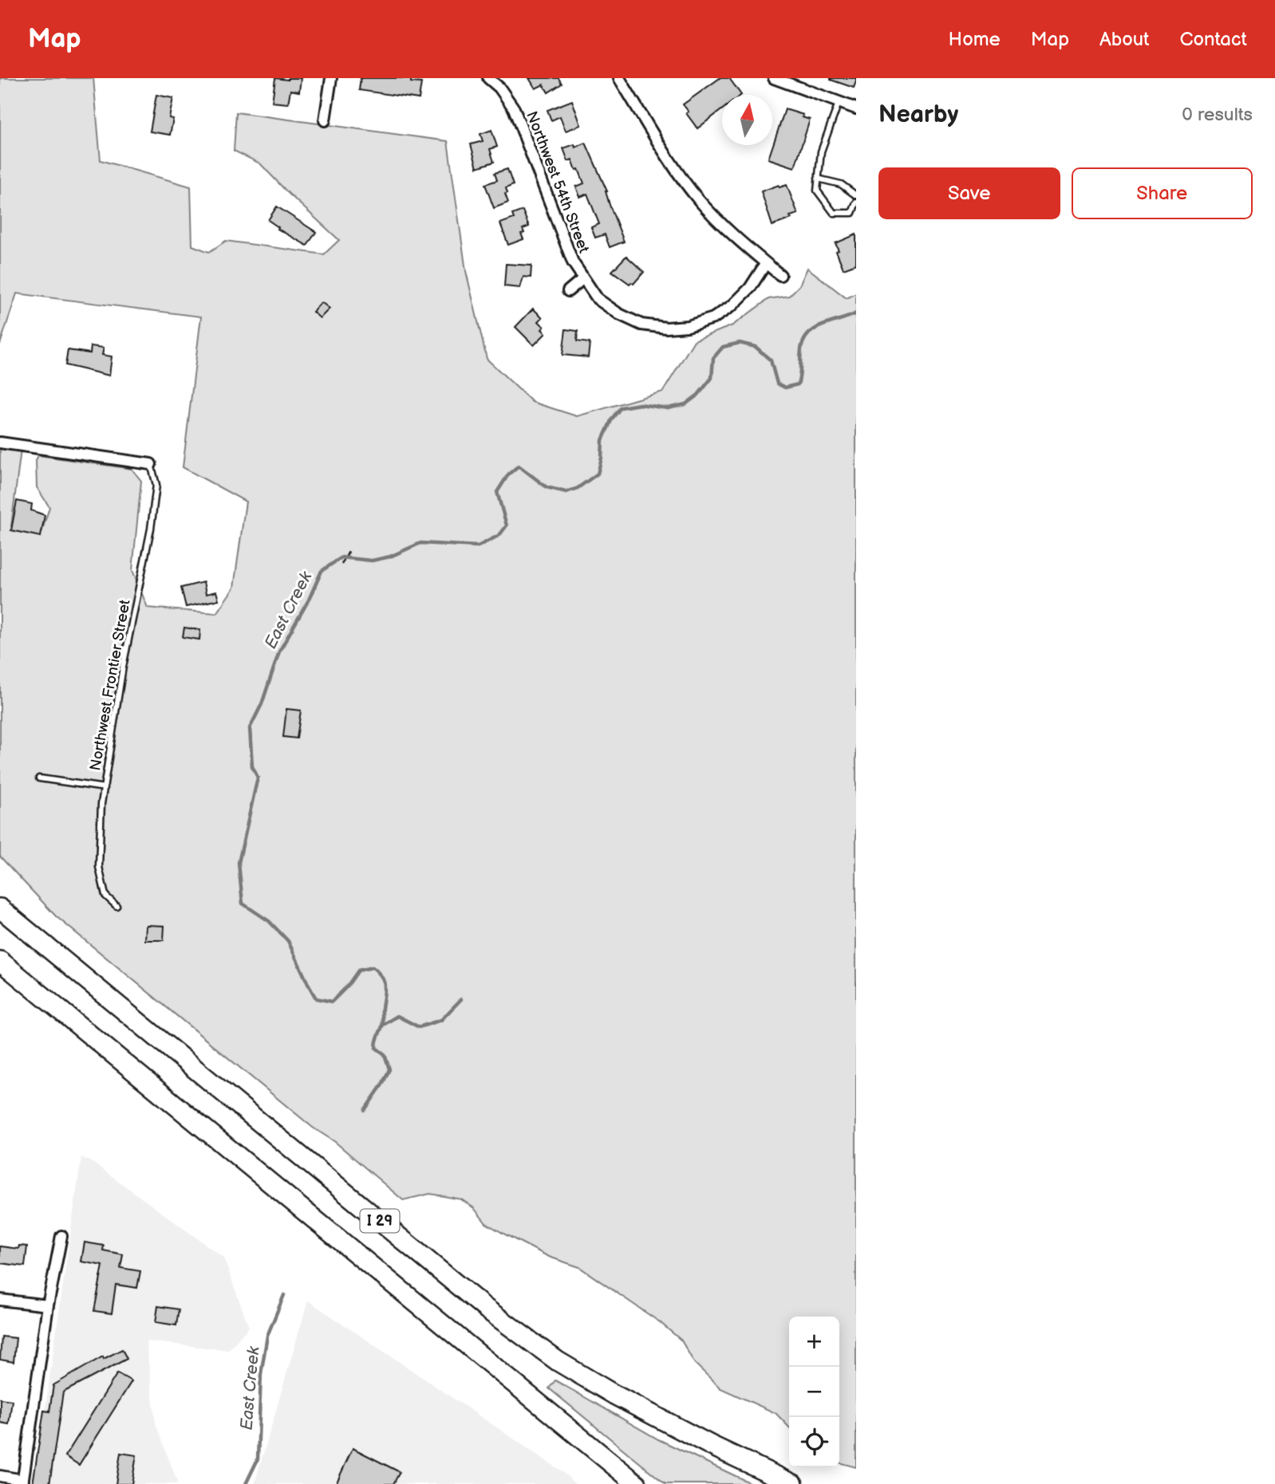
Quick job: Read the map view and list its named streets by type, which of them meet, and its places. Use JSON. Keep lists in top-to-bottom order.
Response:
{
  "streets": {
    "highway": ["I 29"],
    "street": ["Northwest 54th Street"],
    "lane": ["Northwest Frontier Street"]
  },
  "water": ["East Creek"],
  "north": "top",
  "page": {
    "header": "Map",
    "nav": [
      "Home",
      "Map",
      "About",
      "Contact"
    ],
    "heading": ["Nearby", "0 results"],
    "buttons": ["Save", "Share"],
    "map_buttons": ["+", "−"]
  }
}
